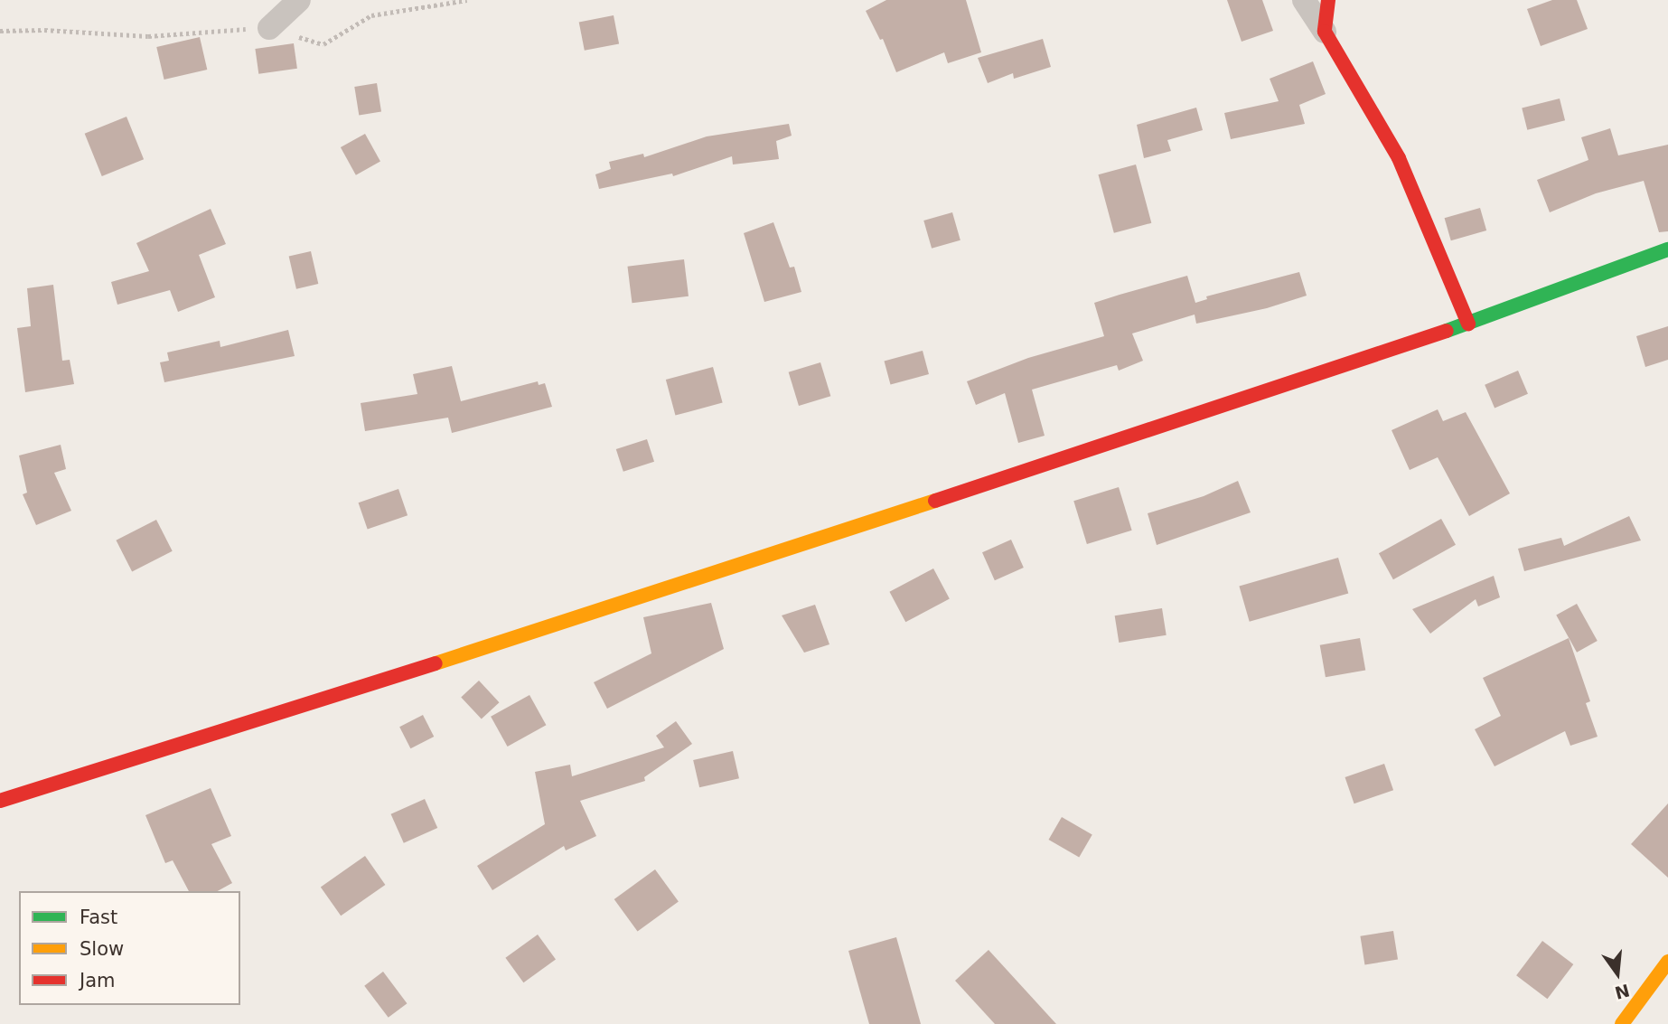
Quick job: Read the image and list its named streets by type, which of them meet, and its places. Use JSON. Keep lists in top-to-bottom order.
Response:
{
  "legend": ["Fast", "Slow", "Jam"],
  "north": "bottom"
}
